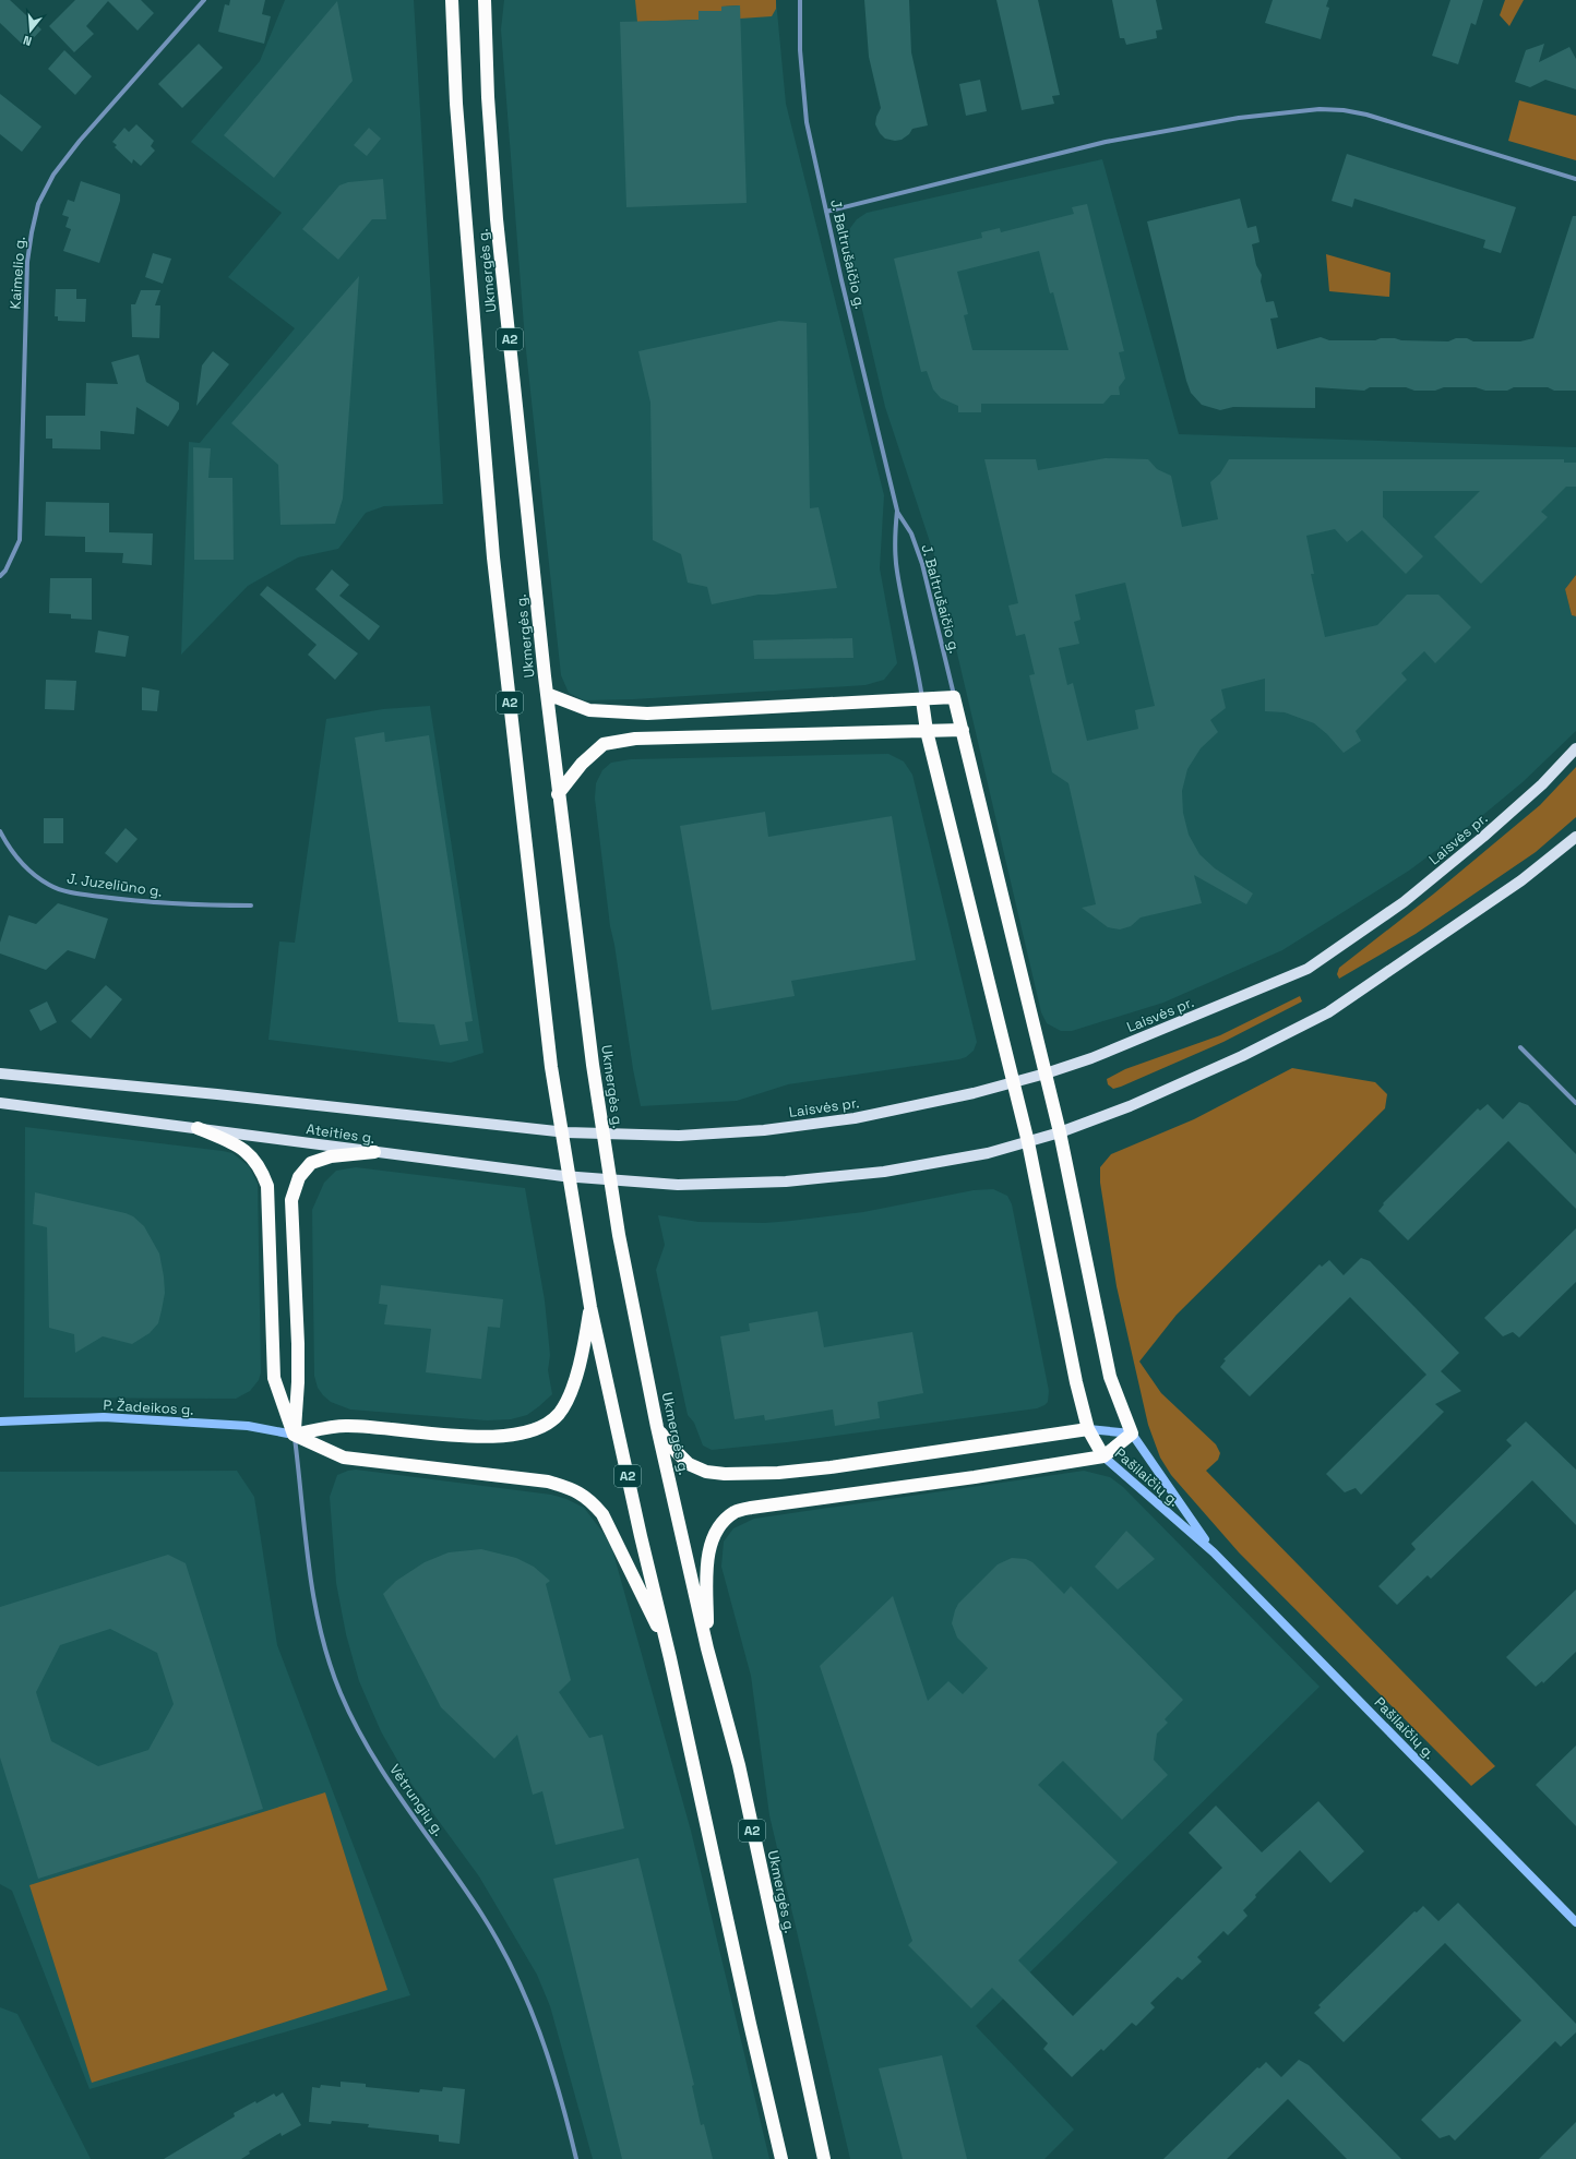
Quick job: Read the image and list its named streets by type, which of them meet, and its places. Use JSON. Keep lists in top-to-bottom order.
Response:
{
  "streets": {
    "highway": ["Ukmergės g.", "A2"],
    "main road": ["Laisvės pr.", "Ateities g."],
    "street": [
      "J. Baltrušaičio g.",
      "Kaimelio g.",
      "J. Juzeliūno g.",
      "P. Žadeikos g.",
      "Pašilaičių g.",
      "Vėtrungių g."
    ]
  },
  "crossings": [
    ["Laisvės pr.", "Ateities g."],
    ["P. Žadeikos g.", "Vėtrungių g."]
  ],
  "north": "bottom"
}
